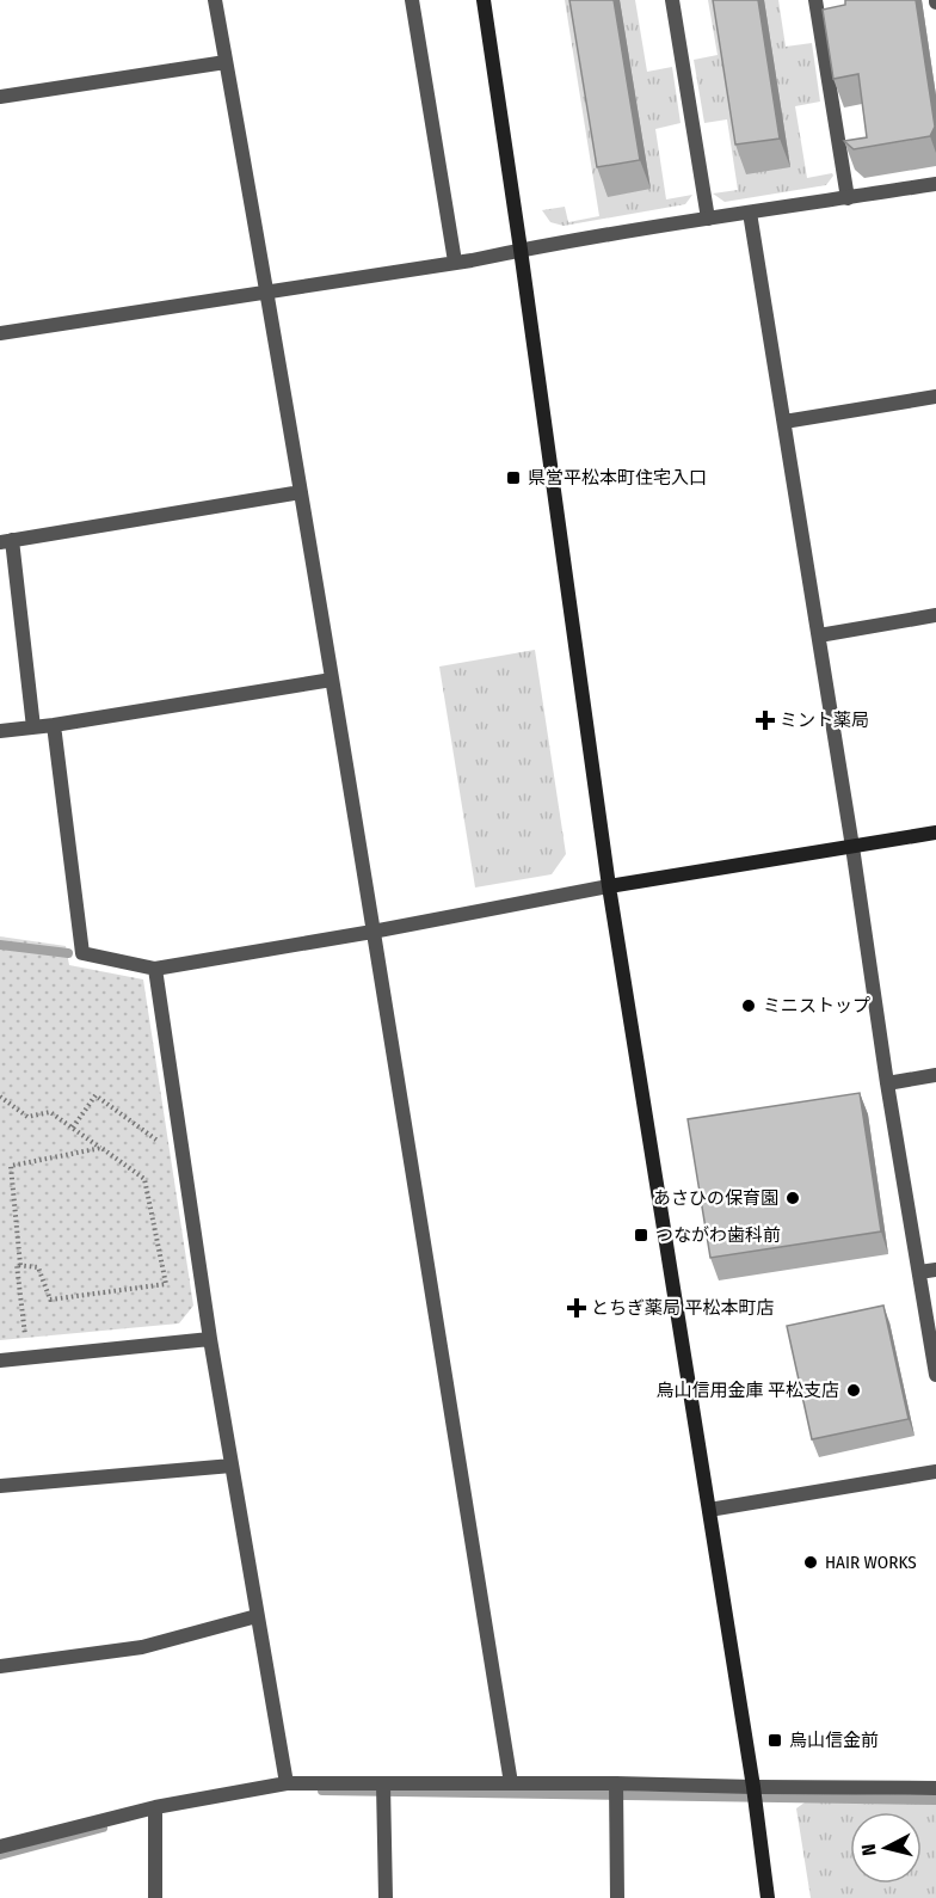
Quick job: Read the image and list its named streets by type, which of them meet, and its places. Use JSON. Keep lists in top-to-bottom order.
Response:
{
  "places": {
    "transit": ["県営平松本町住宅入口", "つながわ歯科前", "烏山信金前"],
    "health": ["ミント薬局", "とちぎ薬局 平松本町店"],
    "other": [
      "ミニストップ",
      "あさひの保育園",
      "烏山信用金庫 平松支店",
      "HAIR WORKS"
    ]
  },
  "north": "left"
}
